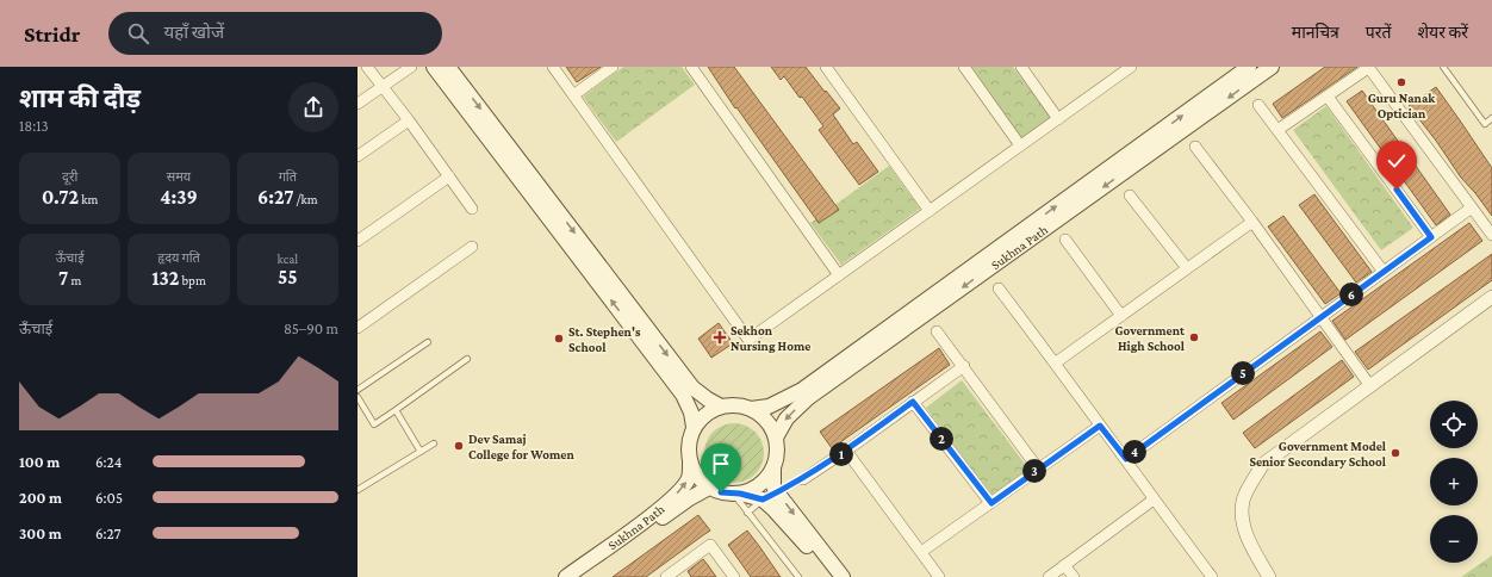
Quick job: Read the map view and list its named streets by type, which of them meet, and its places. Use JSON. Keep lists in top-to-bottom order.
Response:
{
  "streets": {
    "main road": ["Sukhna Path"]
  },
  "places": {
    "other": [
      "Guru Nanak Optician",
      "Government High School",
      "St. Stephen's School",
      "Dev Samaj College for Women",
      "Government Model Senior Secondary School"
    ],
    "health": ["Sekhon Nursing Home"]
  },
  "page": {
    "header": "Stridr",
    "search": "यहाँ खोजें",
    "nav": ["मानचित्र", "परतें", "शेयर करें"],
    "heading": ["शाम की दौड़", "18:13"],
    "stats": [
      ["दूरी", "0.72 km"],
      ["समय", "4:39"],
      ["गति", "6:27 /km"],
      ["ऊँचाई", "7 m"],
      ["हृदय गति", "132 bpm"],
      ["kcal", "55"]
    ],
    "pins": [
      "6",
      "5",
      "2",
      "4",
      "1",
      "3"
    ],
    "chart": ["ऊँचाई", "85–90 m"],
    "map_buttons": ["+", "−"],
    "list": [
      {
        "name": "100 m",
        "note": "6:24"
      },
      {
        "name": "200 m",
        "note": "6:05"
      },
      {
        "name": "300 m",
        "note": "6:27"
      }
    ]
  }
}
